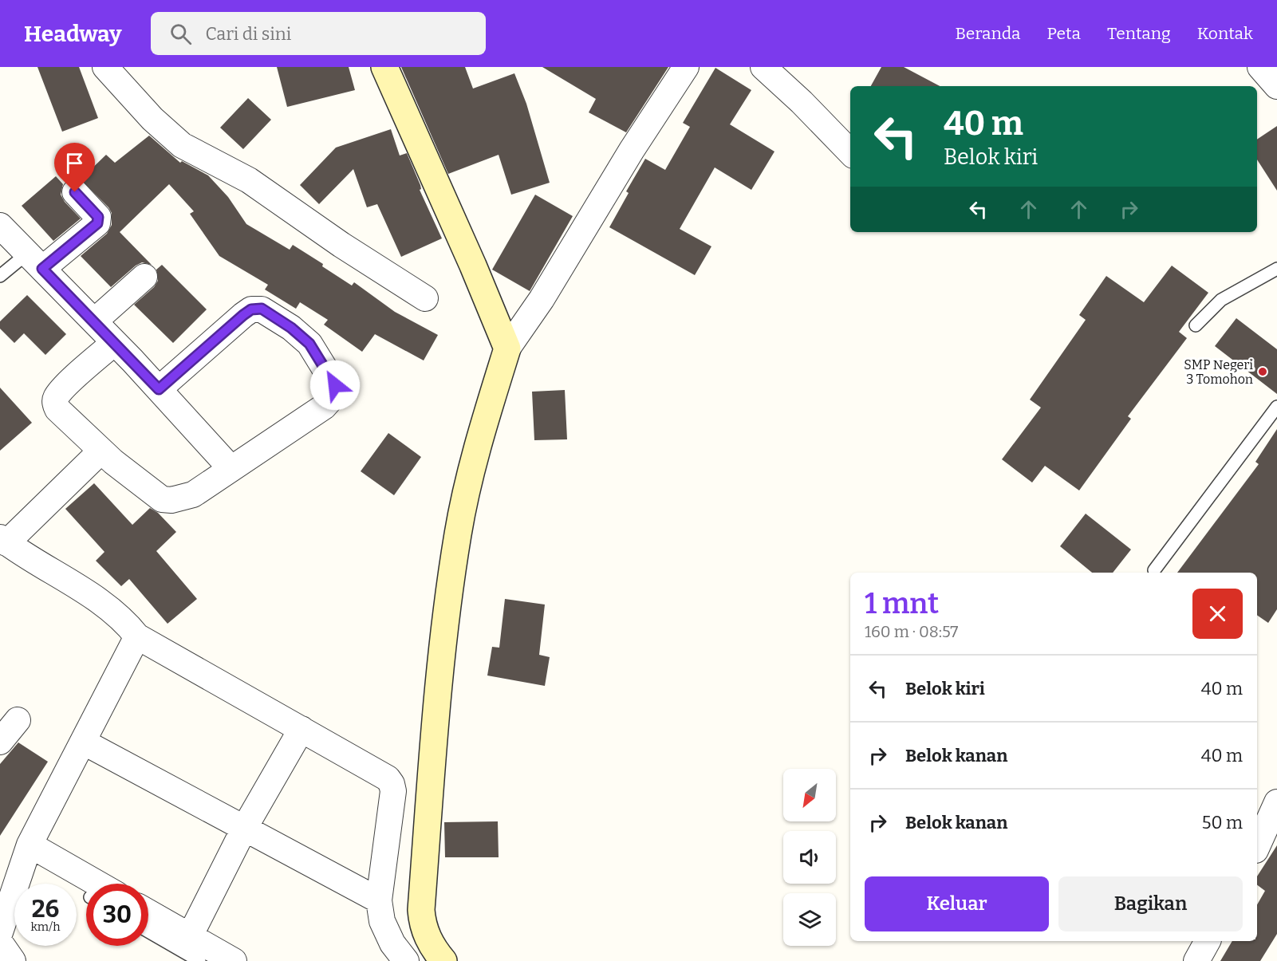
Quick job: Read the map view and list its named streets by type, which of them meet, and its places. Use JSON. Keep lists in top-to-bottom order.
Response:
{
  "places": ["SMP Negeri 3 Tomohon"],
  "north": "bottom left",
  "page": {
    "header": "Headway",
    "search": "Cari di sini",
    "nav": [
      "Beranda",
      "Peta",
      "Tentang",
      "Kontak"
    ],
    "turn": ["40 m", "Belok kiri"],
    "heading": ["1 mnt", "160 m · 08:57"],
    "list": [
      {
        "name": "Belok kiri",
        "value": "40 m"
      },
      {
        "name": "Belok kanan",
        "value": "40 m"
      },
      {
        "name": "Belok kanan",
        "value": "50 m"
      }
    ],
    "buttons": ["Keluar", "Bagikan"],
    "speed": "26 km/h",
    "limit": "30"
  }
}
